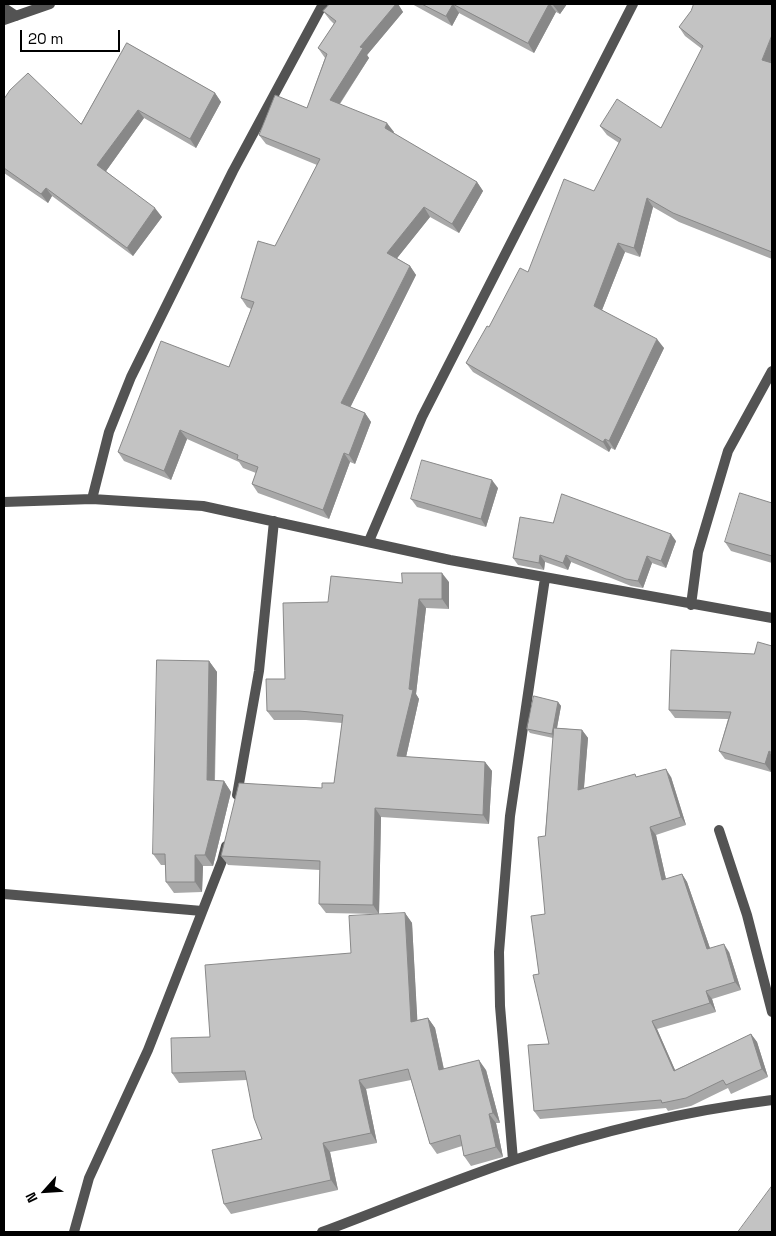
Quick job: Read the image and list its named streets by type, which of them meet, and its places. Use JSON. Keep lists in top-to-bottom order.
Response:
{
  "scale_bar": "20 m",
  "north": "bottom left"
}
